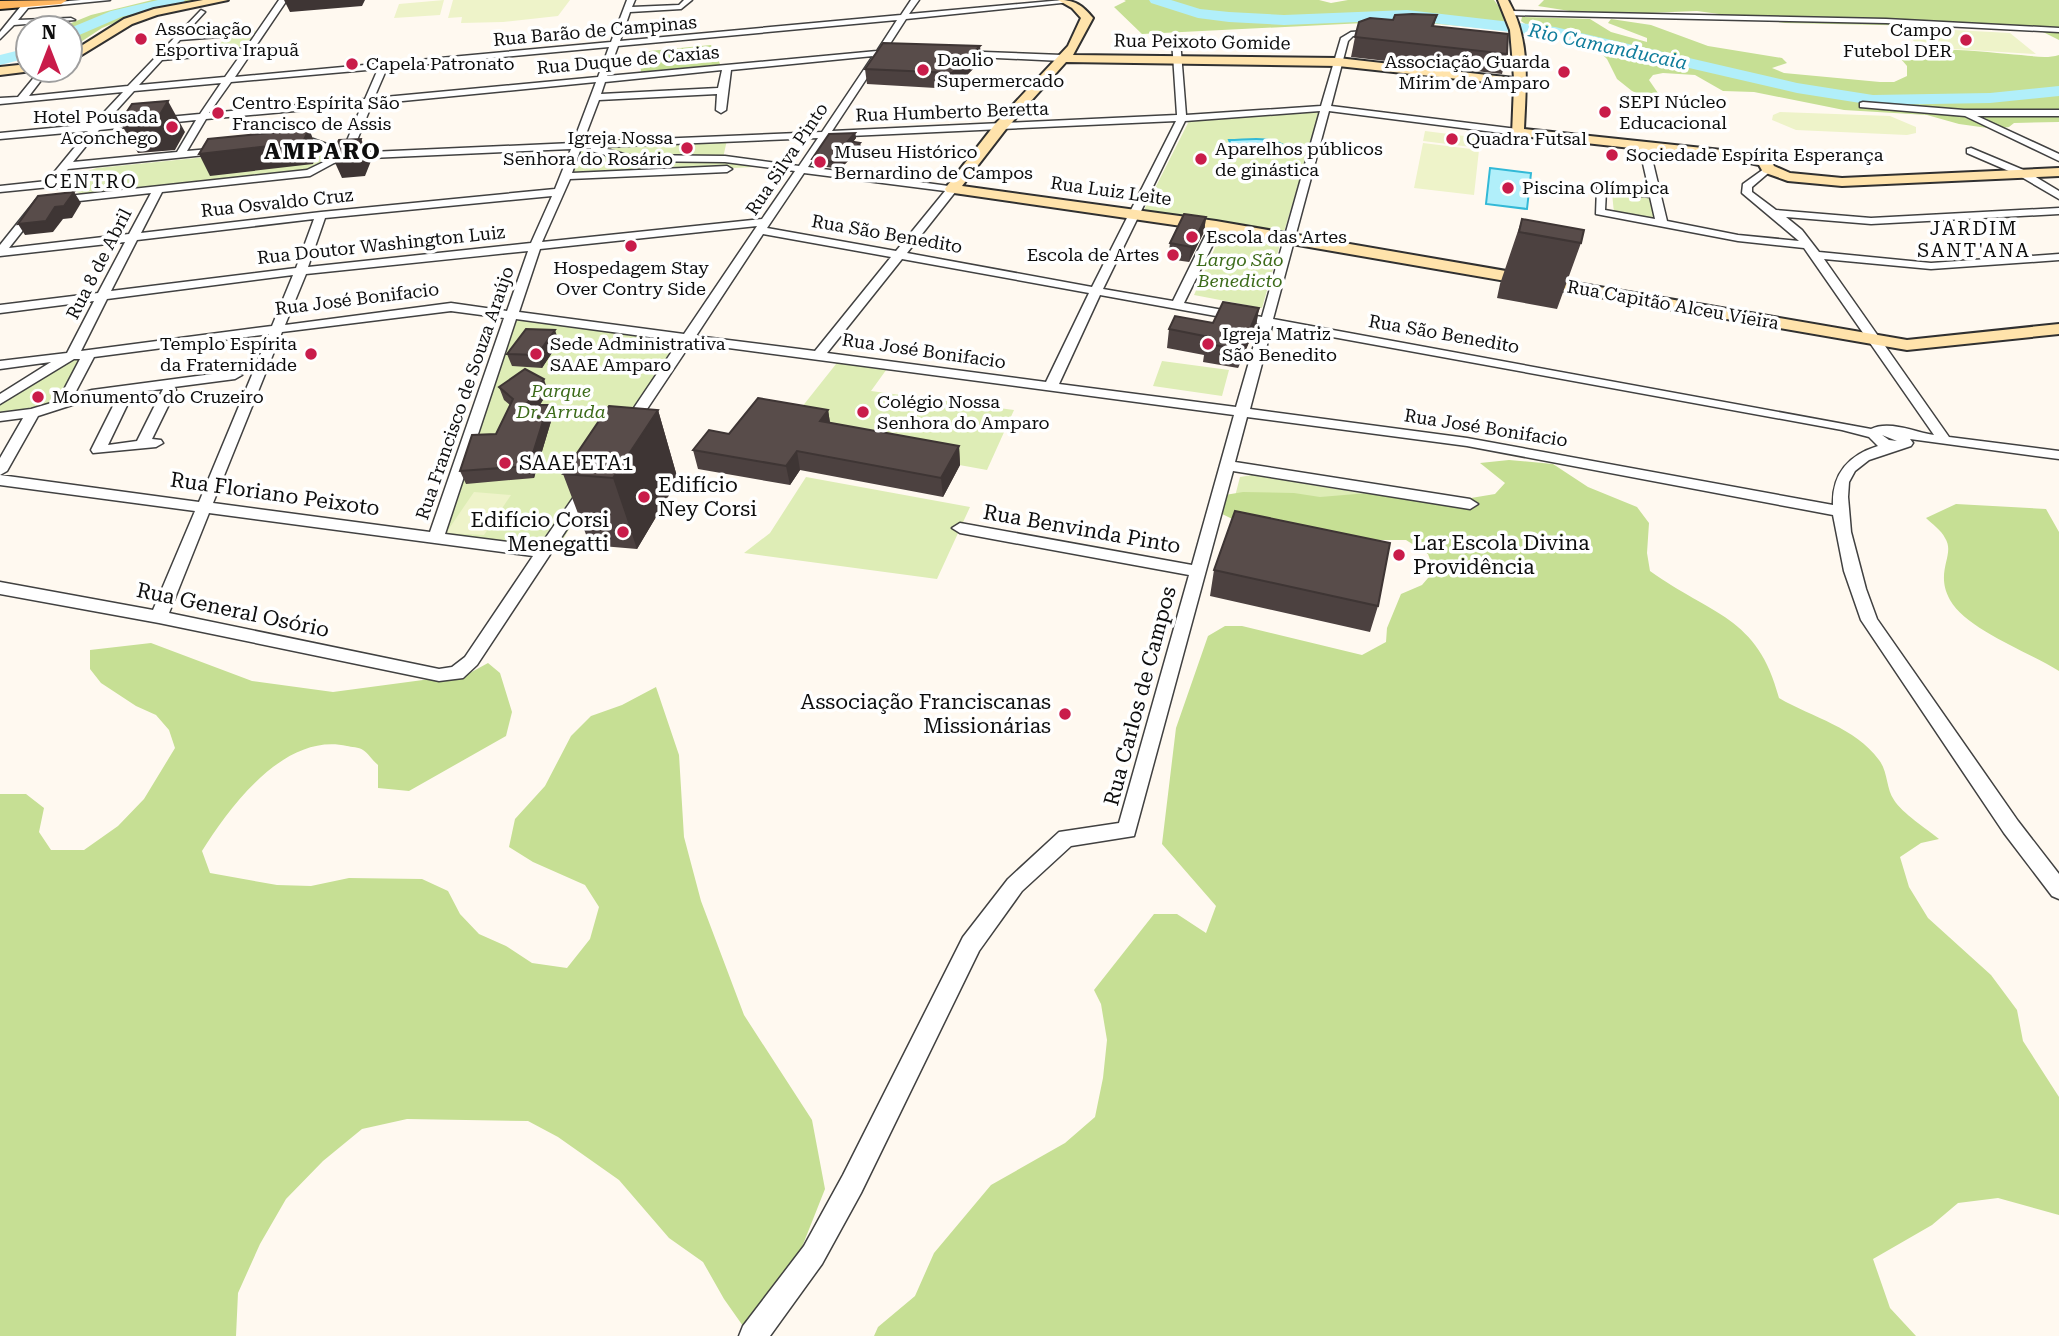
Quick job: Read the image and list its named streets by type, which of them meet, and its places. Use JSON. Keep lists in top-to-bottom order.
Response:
{
  "streets": {
    "street": [
      "Rua Barão de Campinas",
      "Rua Peixoto Gomide",
      "Rua Duque de Caxias",
      "Rua Humberto Beretta",
      "Rua Silva Pinto",
      "Rua Luiz Leite",
      "Rua Osvaldo Cruz",
      "Rua São Benedito",
      "Rua Doutor Washington Luiz",
      "Rua 8 de Abril",
      "Rua José Bonifacio",
      "Rua Capitão Alceu Vieira",
      "Rua Francisco de Souza Araújo",
      "Rua Floriano Peixoto",
      "Rua Benvinda Pinto",
      "Rua General Osório",
      "Rua Carlos de Campos"
    ]
  },
  "crossings": [
    ["Rua Barão de Campinas", "Rua Silva Pinto"],
    ["Rua Barão de Campinas", "Rua Francisco de Souza Araújo"],
    ["Rua Duque de Caxias", "Rua Silva Pinto"],
    ["Rua Duque de Caxias", "Rua Francisco de Souza Araújo"],
    ["Rua Humberto Beretta", "Rua Silva Pinto"],
    ["Rua Humberto Beretta", "Rua Osvaldo Cruz"],
    ["Rua Humberto Beretta", "Rua 8 de Abril"],
    ["Rua Humberto Beretta", "Rua Francisco de Souza Araújo"],
    ["Rua Silva Pinto", "Rua Luiz Leite"],
    ["Rua Silva Pinto", "Rua São Benedito"],
    ["Rua Silva Pinto", "Rua Doutor Washington Luiz"],
    ["Rua Silva Pinto", "Rua José Bonifacio"],
    ["Rua Luiz Leite", "Rua Capitão Alceu Vieira"],
    ["Rua Luiz Leite", "Rua Carlos de Campos"],
    ["Rua Osvaldo Cruz", "Rua 8 de Abril"],
    ["Rua Osvaldo Cruz", "Rua Francisco de Souza Araújo"],
    ["Rua São Benedito", "Rua Doutor Washington Luiz"],
    ["Rua São Benedito", "Rua Carlos de Campos"],
    ["Rua Doutor Washington Luiz", "Rua 8 de Abril"],
    ["Rua Doutor Washington Luiz", "Rua Francisco de Souza Araújo"],
    ["Rua 8 de Abril", "Rua José Bonifacio"],
    ["Rua José Bonifacio", "Rua Francisco de Souza Araújo"],
    ["Rua José Bonifacio", "Rua Carlos de Campos"],
    ["Rua Capitão Alceu Vieira", "Rua Carlos de Campos"],
    ["Rua Francisco de Souza Araújo", "Rua Floriano Peixoto"],
    ["Rua Floriano Peixoto", "Rua General Osório"],
    ["Rua Benvinda Pinto", "Rua Carlos de Campos"]
  ],
  "districts": ["AMPARO", "CENTRO", "JARDIM SANT'ANA"],
  "water": ["Rio Camanducaia"],
  "parks": ["Largo São Benedicto", "Parque Dr. Arruda"],
  "places": [
    "Associação Esportiva Irapuã",
    "Campo Futebol DER",
    "Capela Patronato",
    "Daolio Supermercado",
    "Associação Guarda Mirim de Amparo",
    "SEPI Núcleo Educacional",
    "Centro Espírita São Francisco de Assis",
    "Hotel Pousada Aconchego",
    "Quadra Futsal",
    "Igreja Nossa Senhora do Rosário",
    "Sociedade Espírita Esperança",
    "Aparelhos públicos de ginástica",
    "Museu Histórico Bernardino de Campos",
    "Piscina Olímpica",
    "Escola das Artes",
    "Hospedagem Stay Over Contry Side",
    "Escola de Artes",
    "Igreja Matriz São Benedito",
    "Templo Espírita da Fraternidade",
    "Sede Administrativa SAAE Amparo",
    "Monumento do Cruzeiro",
    "Colégio Nossa Senhora do Amparo",
    "SAAE ETA1",
    "Edifício Ney Corsi",
    "Edifício Corsi Menegatti",
    "Lar Escola Divina Providência",
    "Associação Franciscanas Missionárias"
  ],
  "north": "top"
}
